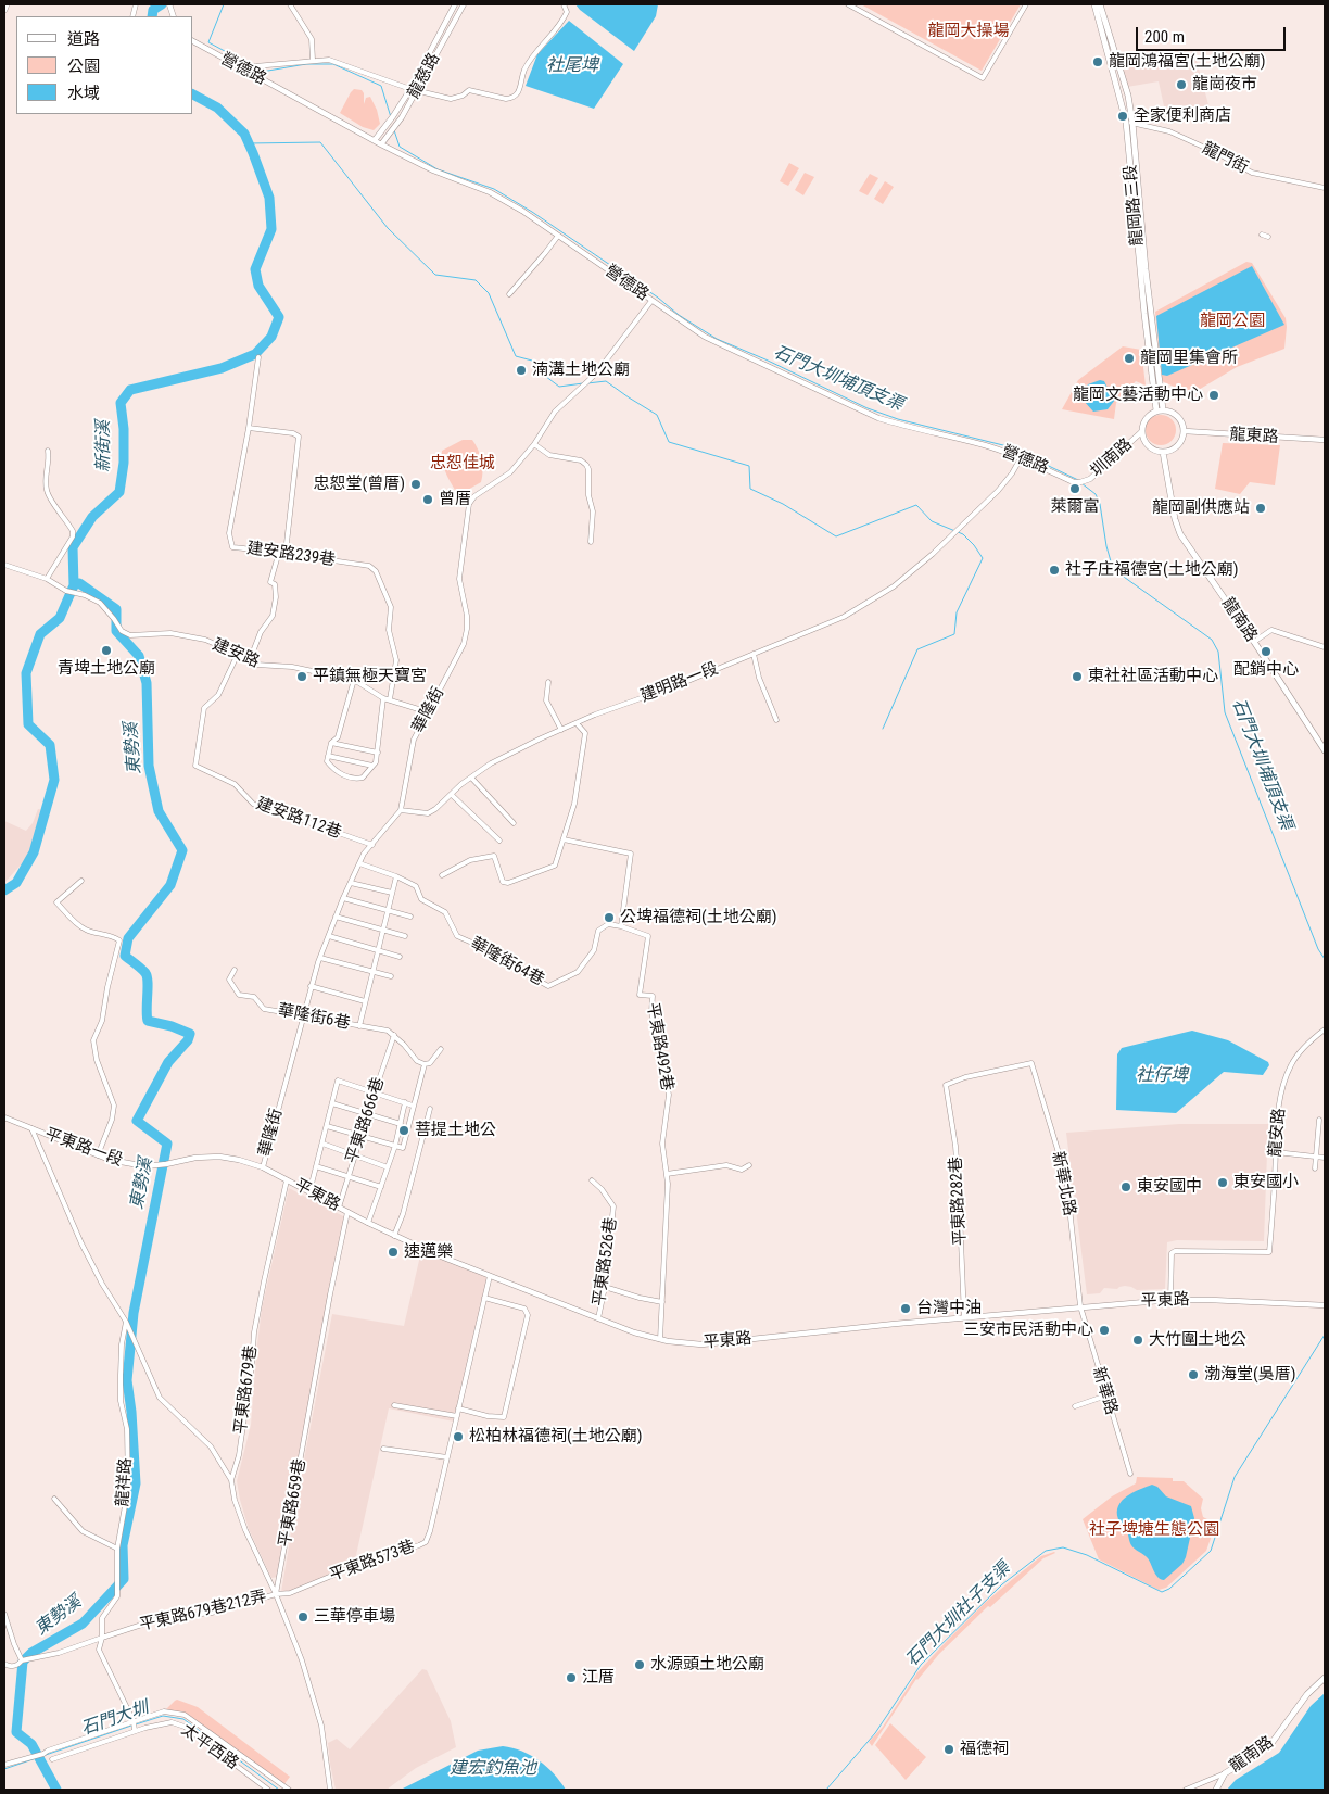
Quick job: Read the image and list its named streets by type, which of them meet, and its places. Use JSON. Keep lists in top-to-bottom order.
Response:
{
  "streets": {
    "main road": ["龍岡路三段", "龍南路"],
    "street": [
      "營德路",
      "龍慈路",
      "龍門街",
      "龍東路",
      "圳南路",
      "建安路239巷",
      "建安路",
      "建明路一段",
      "華隆街",
      "建安路112巷",
      "華隆街64巷",
      "華隆街6巷",
      "平東路492巷",
      "平東路666巷",
      "龍安路",
      "平東路一段",
      "新華北路",
      "平東路",
      "平東路282巷",
      "平東路526巷",
      "平東路679巷",
      "新華路",
      "龍祥路",
      "平東路659巷",
      "平東路573巷",
      "平東路679巷212弄",
      "太平西路"
    ]
  },
  "crossings": [
    ["營德路", "龍慈路"],
    ["營德路", "圳南路"],
    ["營德路", "建明路一段"],
    ["營德路", "華隆街"],
    ["龍門街", "龍岡路三段"],
    ["龍岡路三段", "龍東路"],
    ["龍岡路三段", "圳南路"],
    ["龍岡路三段", "龍南路"],
    ["龍東路", "圳南路"],
    ["龍東路", "龍南路"],
    ["圳南路", "龍南路"],
    ["建安路239巷", "建安路"],
    ["建安路", "華隆街"],
    ["建安路", "建安路112巷"],
    ["建明路一段", "華隆街"],
    ["華隆街", "建安路112巷"],
    ["華隆街", "華隆街64巷"],
    ["華隆街", "華隆街6巷"],
    ["華隆街", "平東路"],
    ["華隆街64巷", "平東路492巷"],
    ["華隆街6巷", "平東路666巷"],
    ["平東路492巷", "平東路"],
    ["平東路666巷", "平東路"],
    ["龍安路", "平東路"],
    ["平東路一段", "平東路"],
    ["新華北路", "平東路"],
    ["新華北路", "平東路282巷"],
    ["新華北路", "新華路"],
    ["平東路", "平東路282巷"],
    ["平東路", "平東路526巷"],
    ["平東路", "平東路679巷"],
    ["平東路", "新華路"],
    ["平東路", "平東路659巷"],
    ["平東路", "平東路573巷"],
    ["平東路679巷", "平東路659巷"],
    ["平東路679巷", "平東路573巷"],
    ["平東路679巷", "平東路679巷212弄"],
    ["龍祥路", "平東路679巷212弄"],
    ["平東路659巷", "平東路573巷"],
    ["平東路659巷", "平東路679巷212弄"],
    ["平東路573巷", "平東路679巷212弄"]
  ],
  "water": [
    "社尾埤",
    "石門大圳埔頂支渠",
    "新街溪",
    "東勢溪",
    "社仔埤",
    "石門大圳社子支渠",
    "石門大圳",
    "建宏釣魚池"
  ],
  "parks": [
    "龍岡大操場",
    "龍岡公園",
    "忠恕佳城",
    "社子埤塘生態公園"
  ],
  "places": [
    "龍岡鴻福宮(土地公廟)",
    "龍崗夜市",
    "全家便利商店",
    "龍岡里集會所",
    "湳溝土地公廟",
    "龍岡文藝活動中心",
    "忠恕堂(曾厝)",
    "萊爾富",
    "曾厝",
    "龍岡副供應站",
    "社子庄福德宮(土地公廟)",
    "青埤土地公廟",
    "配銷中心",
    "平鎮無極天寶宮",
    "東社社區活動中心",
    "公埤福德祠(土地公廟)",
    "菩提土地公",
    "東安國小",
    "東安國中",
    "速邁樂",
    "台灣中油",
    "三安市民活動中心",
    "大竹圍土地公",
    "渤海堂(吳厝)",
    "松柏林福德祠(土地公廟)",
    "三華停車場",
    "水源頭土地公廟",
    "江厝",
    "福德祠"
  ],
  "legend": ["道路", "公園", "水域"],
  "scale_bar": "200 m"
}
